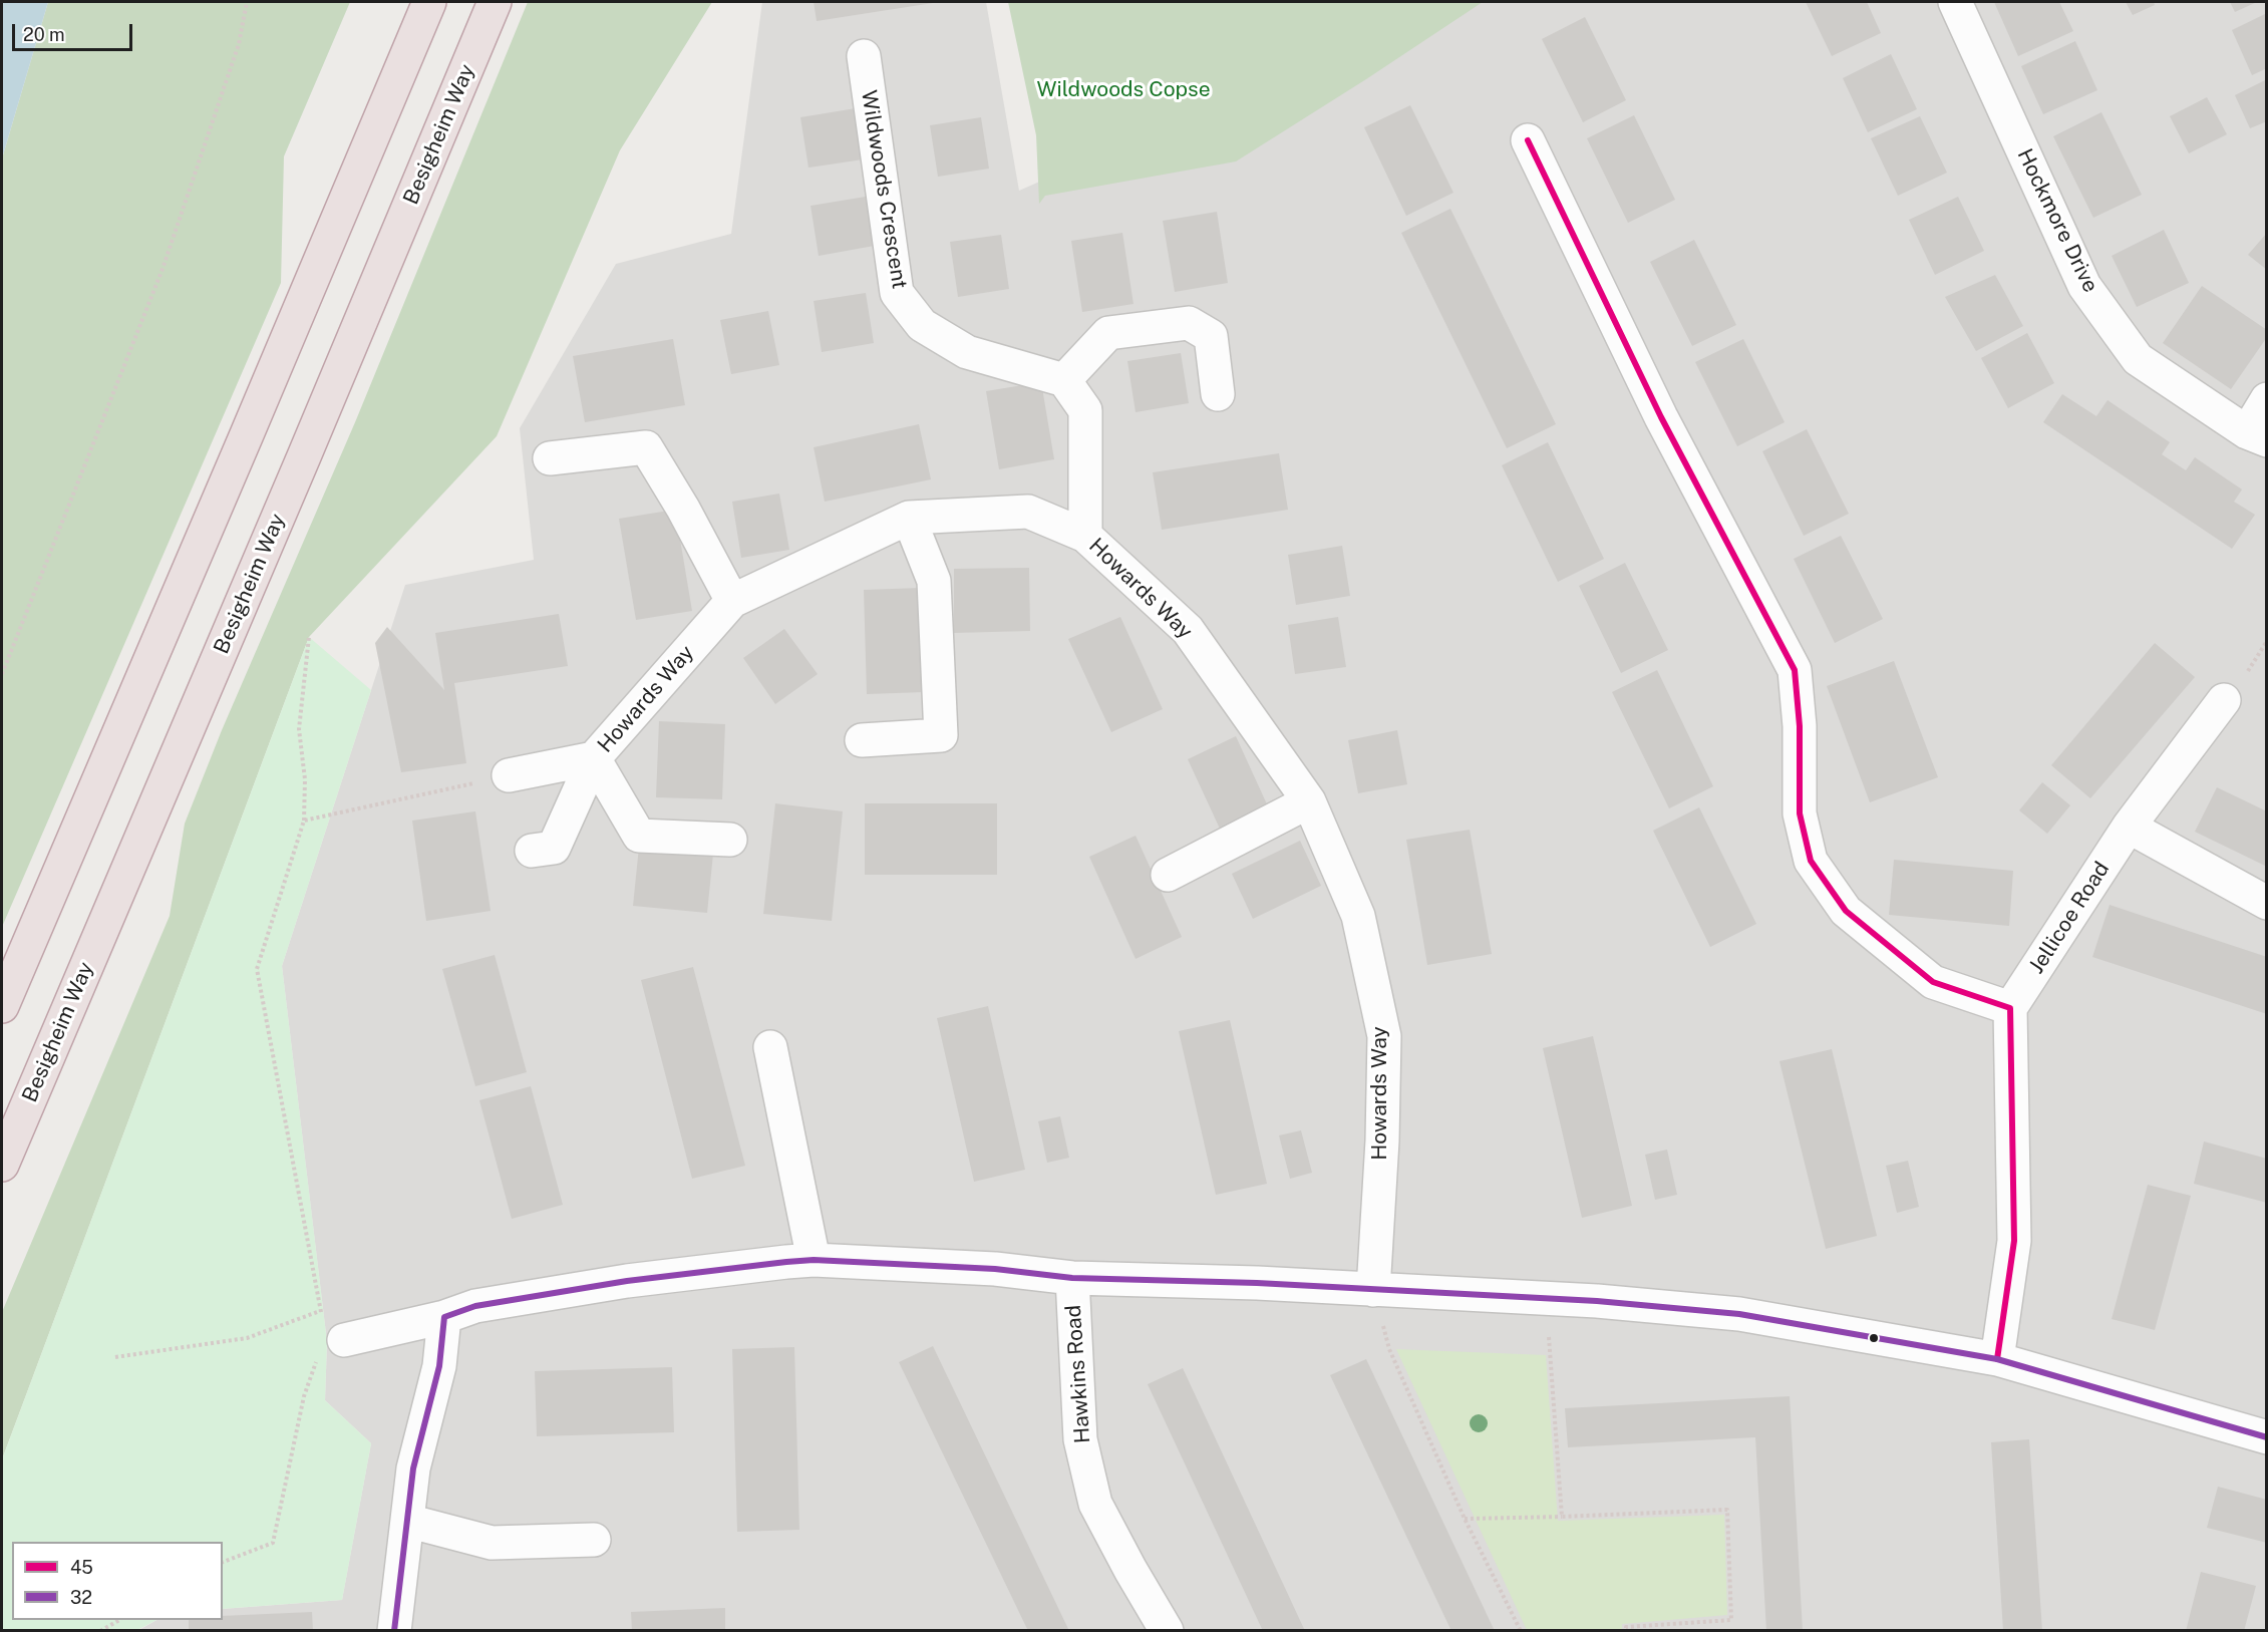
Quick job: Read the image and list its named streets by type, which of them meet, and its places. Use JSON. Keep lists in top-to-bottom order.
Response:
{
  "streets": {
    "highway": ["Besigheim Way"],
    "street": [
      "Wildwoods Crescent",
      "Hockmore Drive",
      "Howards Way",
      "Jellicoe Road",
      "Hawkins Road"
    ]
  },
  "parks": ["Wildwoods Copse"],
  "lines": ["transit line 45", "transit line 32"],
  "legend": ["45", "32"],
  "scale_bar": "20 m"
}
